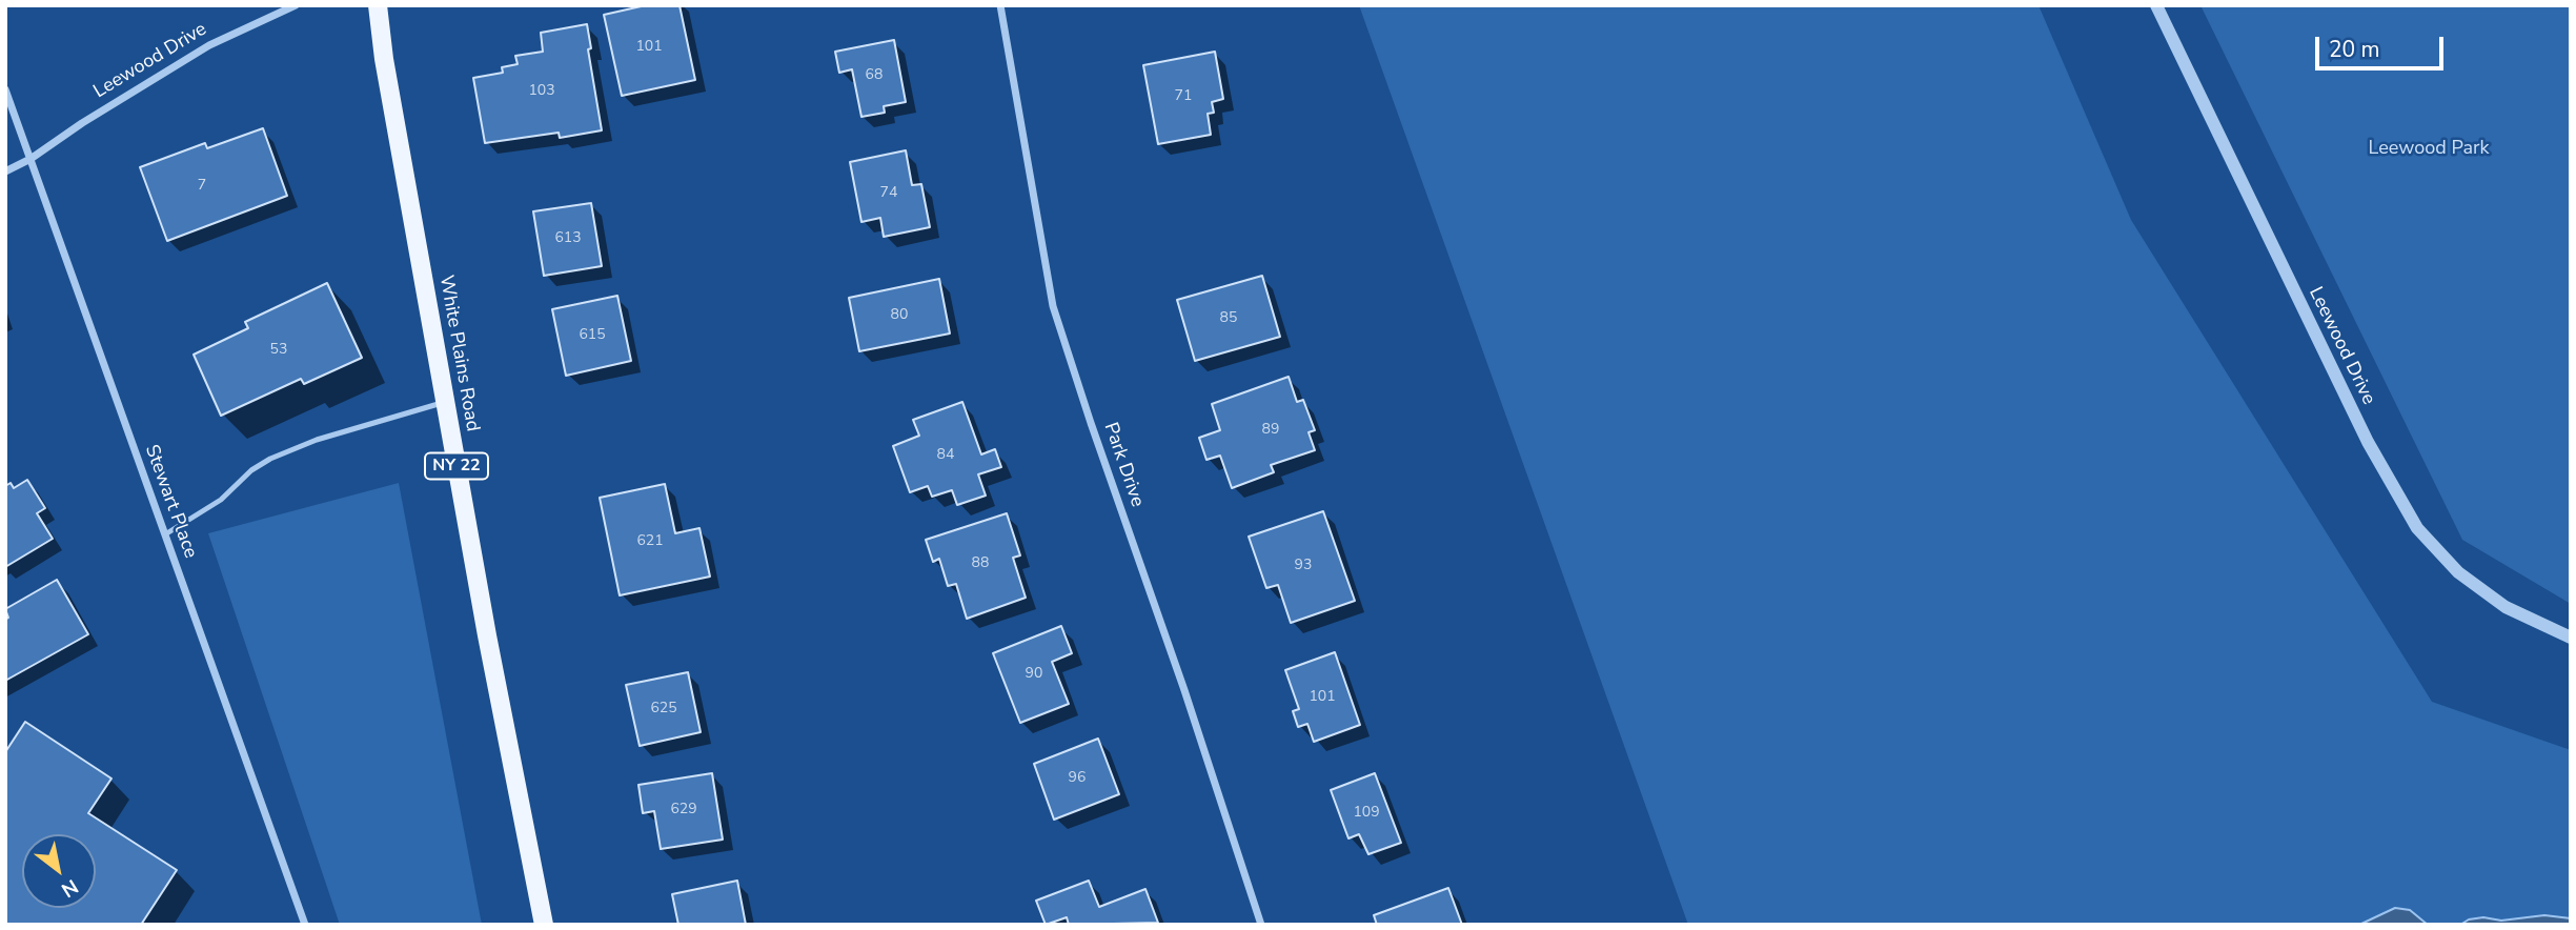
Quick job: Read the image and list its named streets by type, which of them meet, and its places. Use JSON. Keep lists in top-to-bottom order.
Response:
{
  "streets": {
    "main road": ["White Plains Road", "NY 22"],
    "street": ["Leewood Drive", "Park Drive", "Stewart Place"]
  },
  "crossings": [
    ["Leewood Drive", "Stewart Place"]
  ],
  "parks": ["Leewood Park"],
  "house_numbers": [
    "101",
    "68",
    "103",
    "71",
    "7",
    "74",
    "613",
    "80",
    "85",
    "615",
    "53",
    "89",
    "84",
    "621",
    "88",
    "93",
    "90",
    "101",
    "625",
    "96",
    "629",
    "109"
  ],
  "scale_bar": "20 m",
  "north": "bottom right"
}
